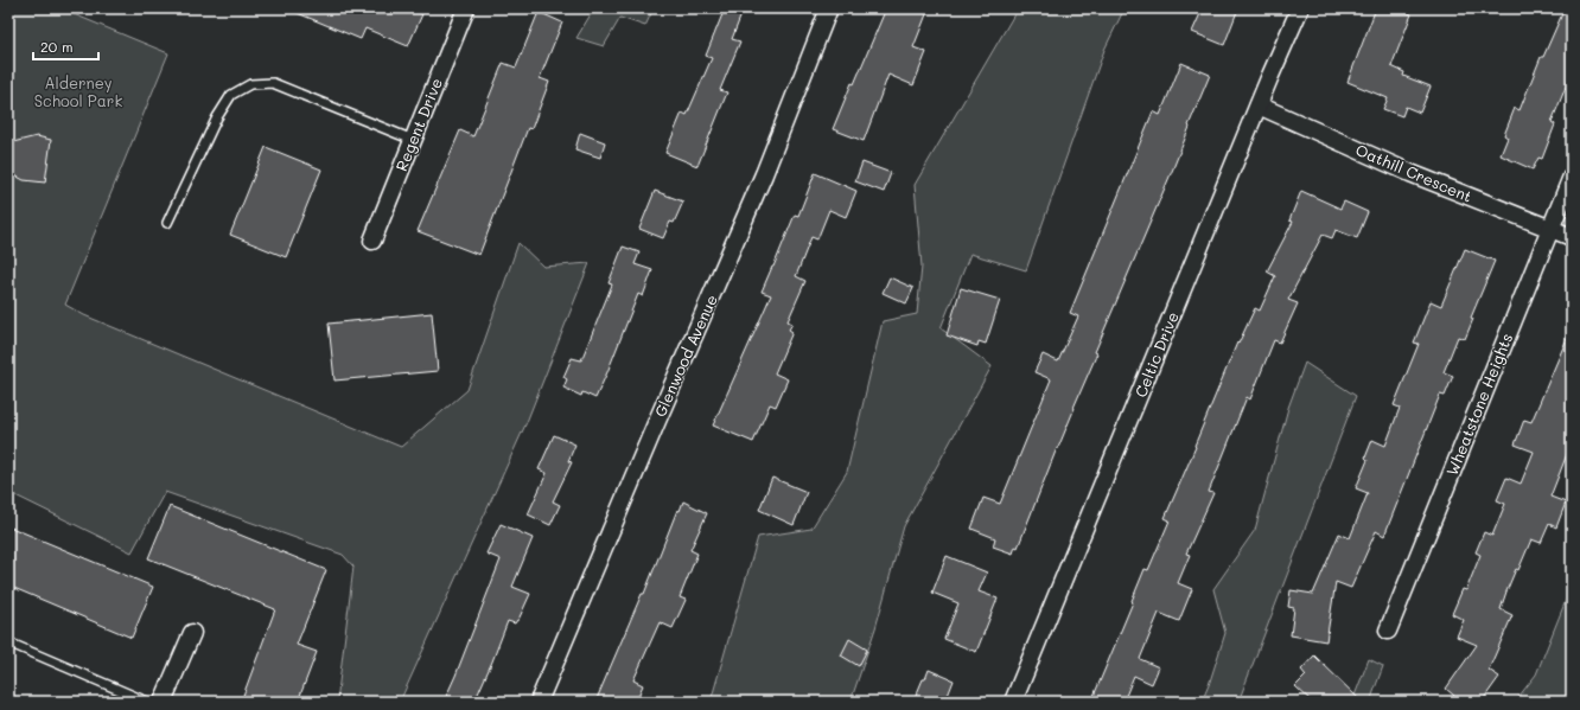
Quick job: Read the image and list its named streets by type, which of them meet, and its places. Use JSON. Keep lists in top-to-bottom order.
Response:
{
  "streets": {
    "street": [
      "Regent Drive",
      "Oathill Crescent",
      "Celtic Drive",
      "Glenwood Avenue",
      "Wheatstone Heights"
    ]
  },
  "crossings": [
    ["Oathill Crescent", "Celtic Drive"],
    ["Oathill Crescent", "Wheatstone Heights"]
  ],
  "parks": ["Alderney School Park"],
  "scale_bar": "20 m"
}
